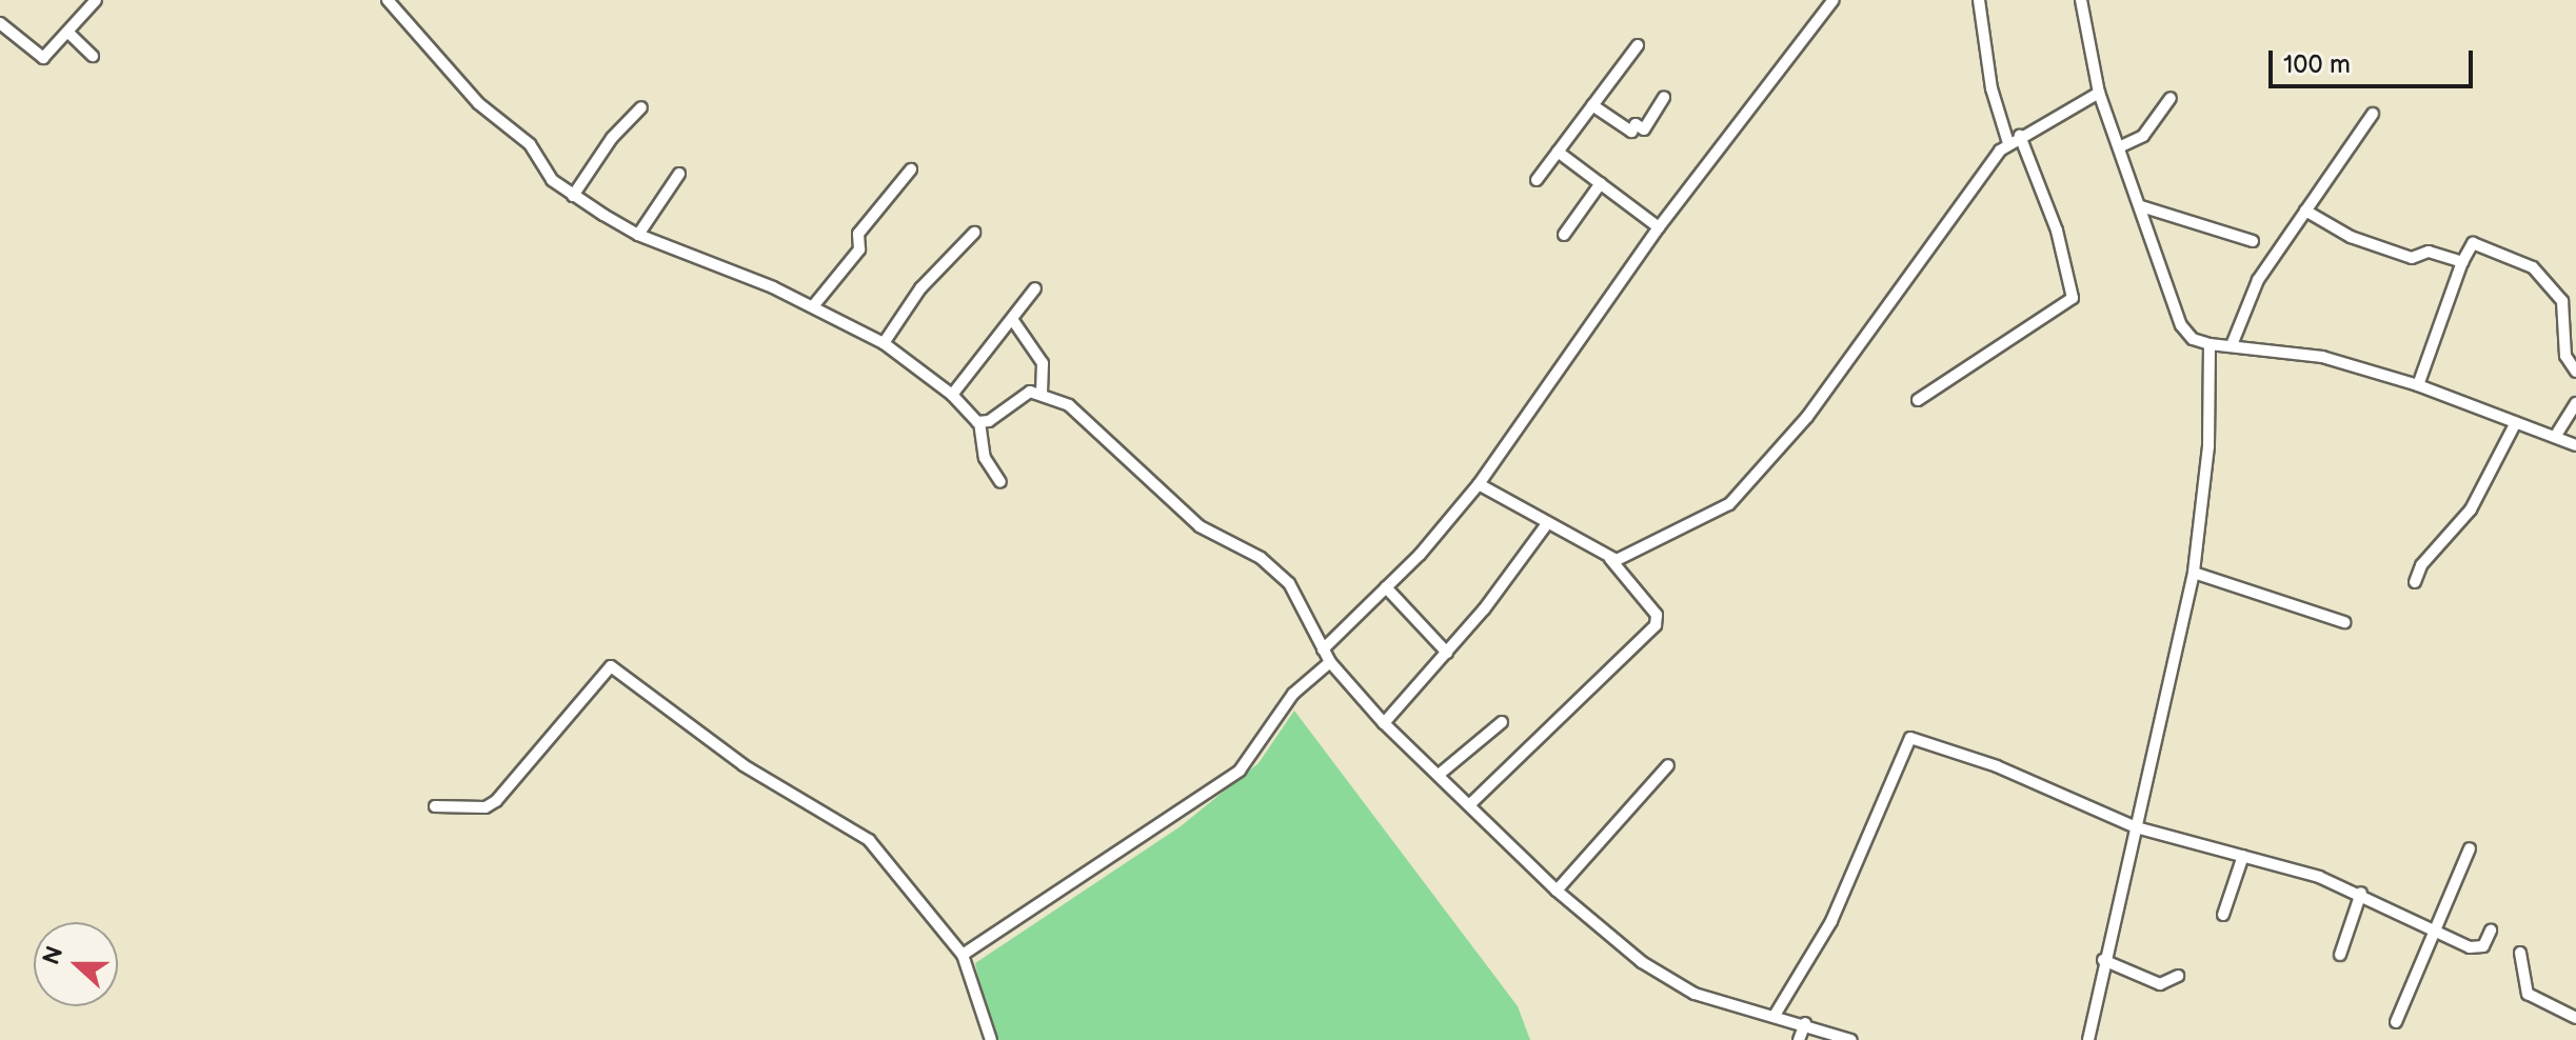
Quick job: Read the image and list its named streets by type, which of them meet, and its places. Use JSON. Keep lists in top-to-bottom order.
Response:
{
  "scale_bar": "100 m",
  "north": "left"
}
